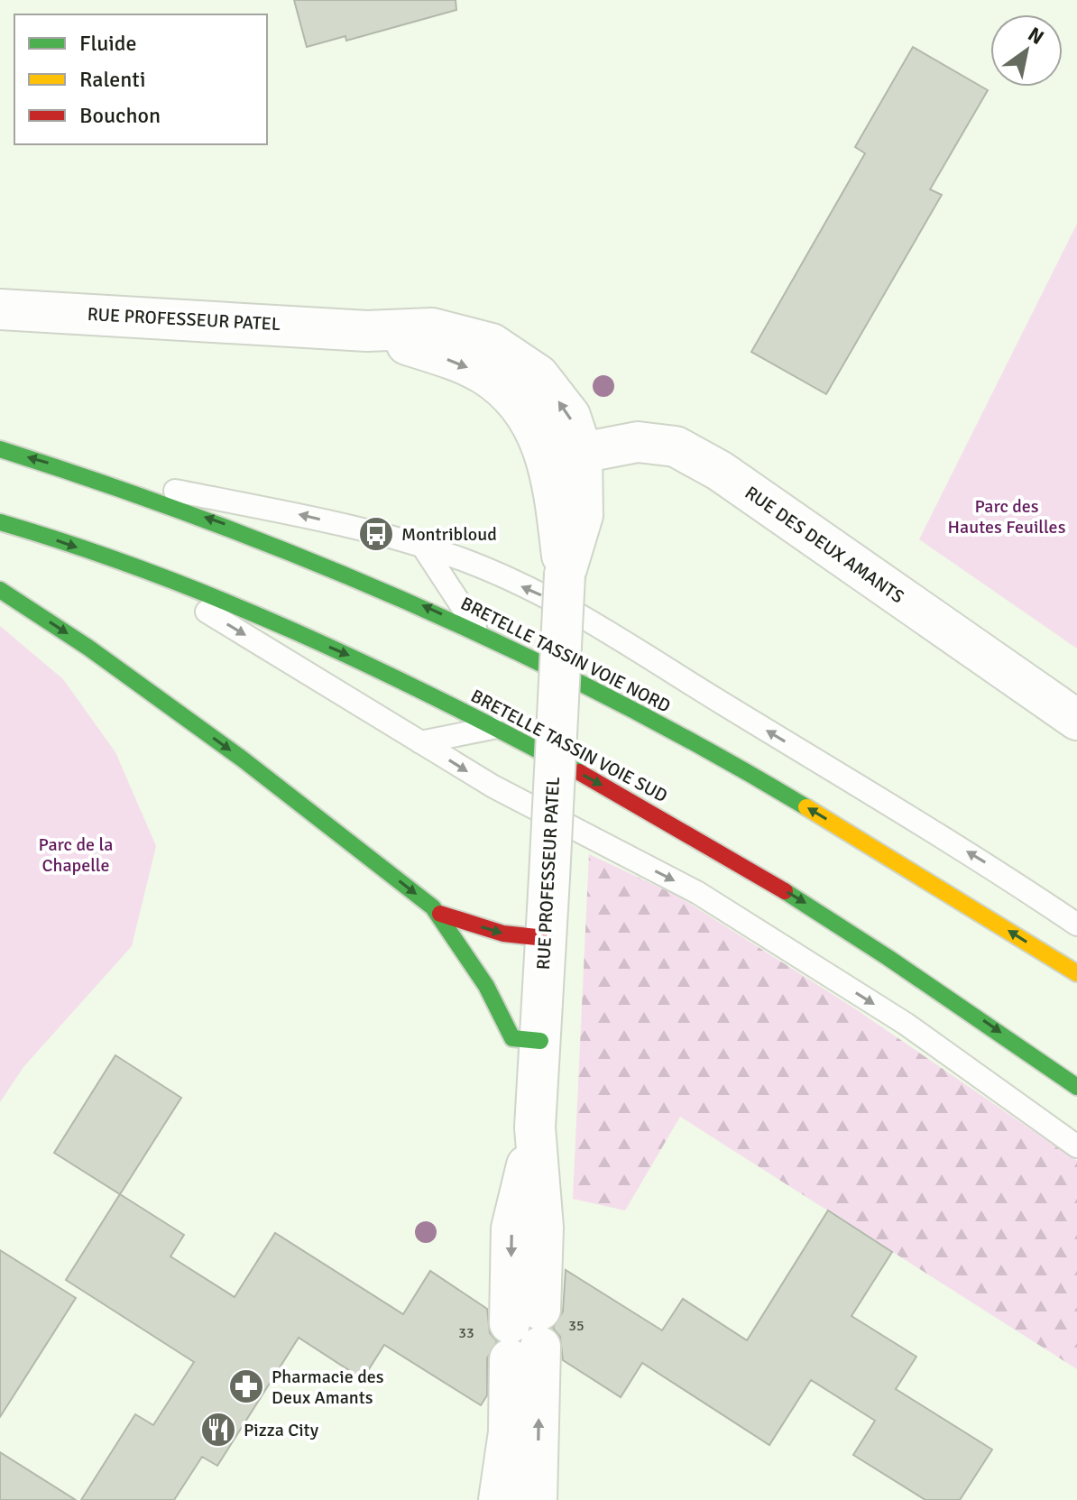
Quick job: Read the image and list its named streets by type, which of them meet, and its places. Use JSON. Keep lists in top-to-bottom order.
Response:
{
  "streets": {
    "main road": ["BRETELLE TASSIN VOIE NORD", "BRETELLE TASSIN VOIE SUD"],
    "street": ["RUE PROFESSEUR PATEL", "RUE DES DEUX AMANTS"]
  },
  "crossings": [
    ["RUE PROFESSEUR PATEL", "RUE DES DEUX AMANTS"]
  ],
  "one_way": ["BRETELLE TASSIN VOIE NORD", "BRETELLE TASSIN VOIE SUD"],
  "parks": ["Parc des Hautes Feuilles", "Parc de la Chapelle"],
  "places": {
    "bus stop": ["Montribloud"],
    "pharmacy": ["Pharmacie des Deux Amants"],
    "restaurant": ["Pizza City"]
  },
  "house_numbers": ["35", "33"],
  "legend": ["Fluide", "Ralenti", "Bouchon"],
  "north": "top right"
}
